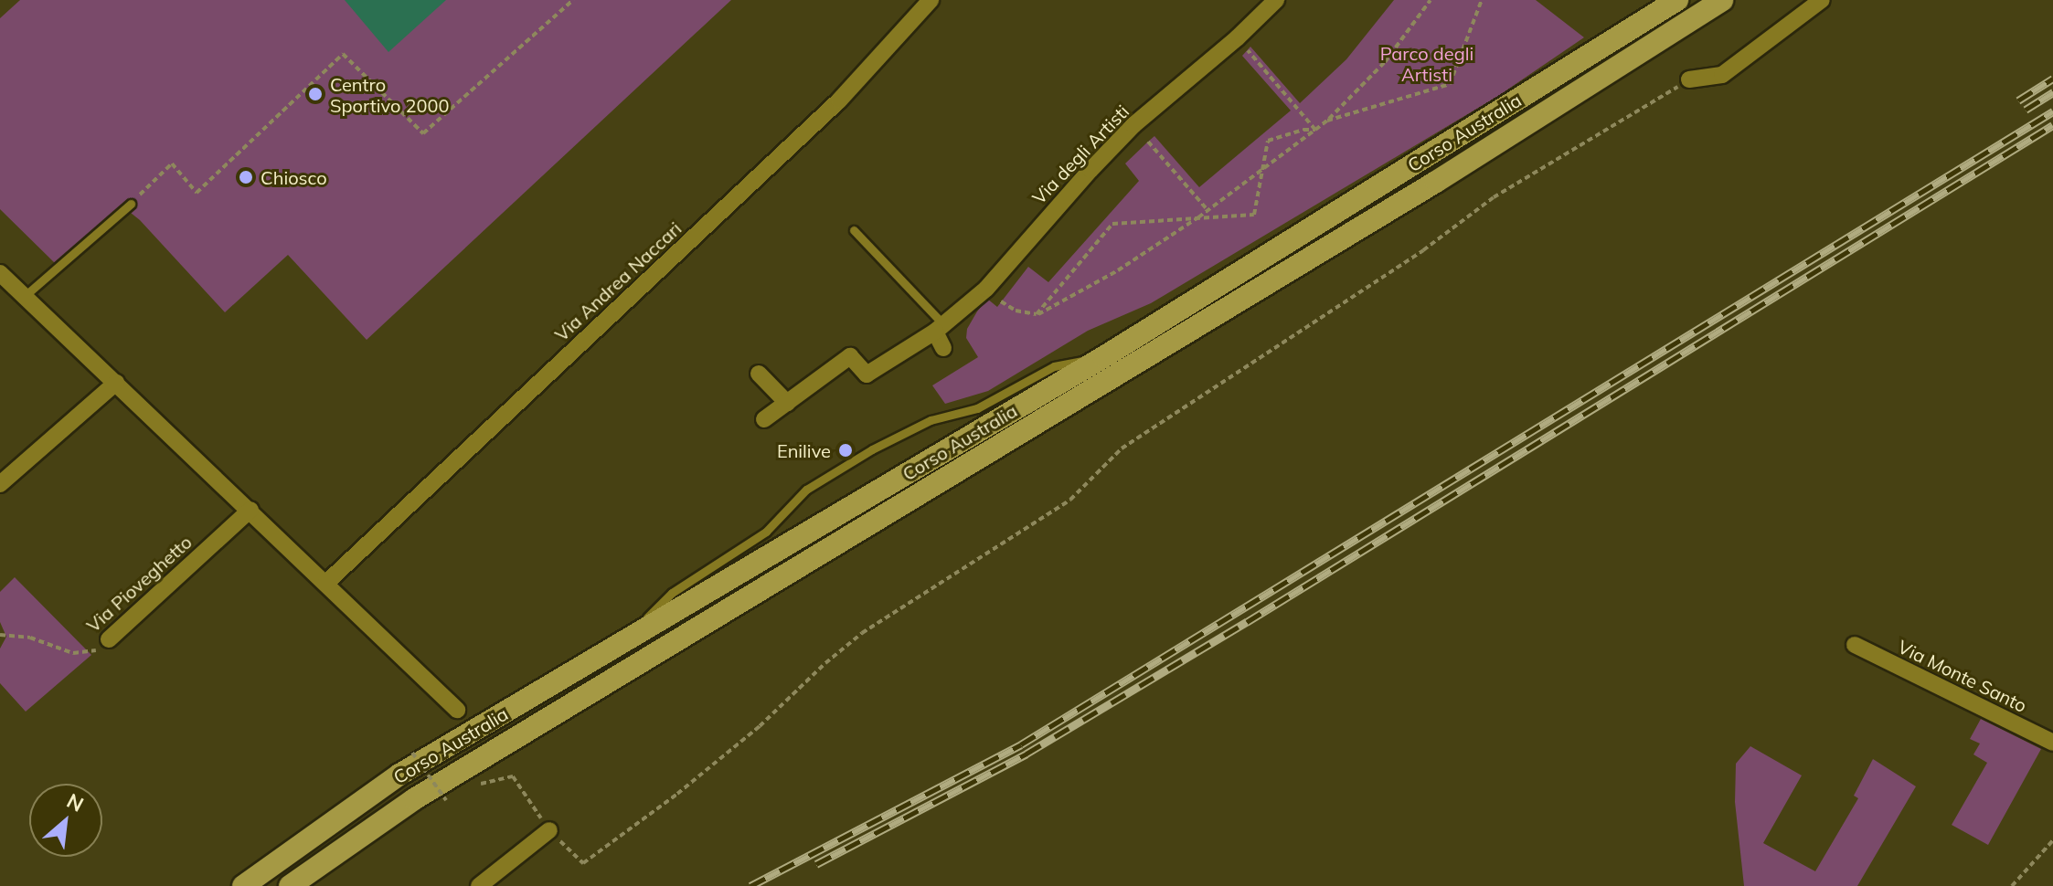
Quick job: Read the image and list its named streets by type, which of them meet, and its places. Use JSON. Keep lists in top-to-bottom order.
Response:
{
  "streets": {
    "highway": ["Corso Australia"],
    "street": [
      "Via degli Artisti",
      "Via Andrea Naccari",
      "Via Pioveghetto",
      "Via Monte Santo"
    ]
  },
  "parks": ["Parco degli Artisti"],
  "places": ["Centro Sportivo 2000", "Chiosco", "Enilive"],
  "north": "top right"
}
